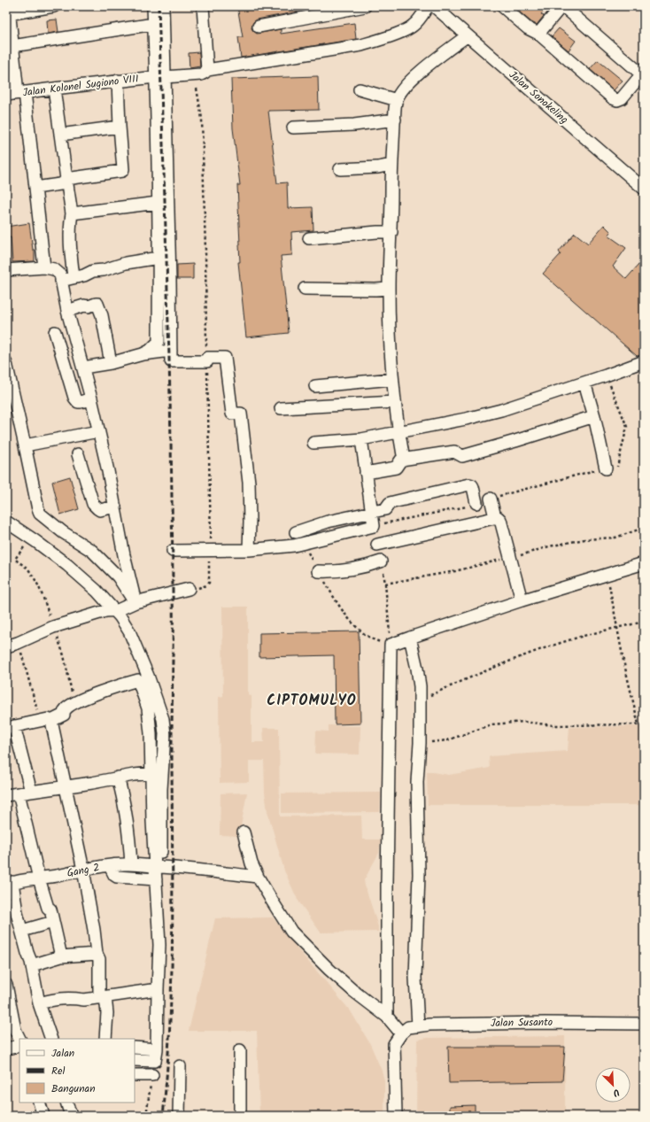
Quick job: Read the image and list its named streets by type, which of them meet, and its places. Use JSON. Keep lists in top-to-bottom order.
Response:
{
  "streets": {
    "street": [
      "Jalan Kolonel Sugiono VIII",
      "Jalan Sonokeling",
      "Gang 2",
      "Jalan Susanto"
    ]
  },
  "districts": ["CIPTOMULYO"],
  "legend": ["Jalan", "Rel", "Bangunan"],
  "north": "bottom right"
}
